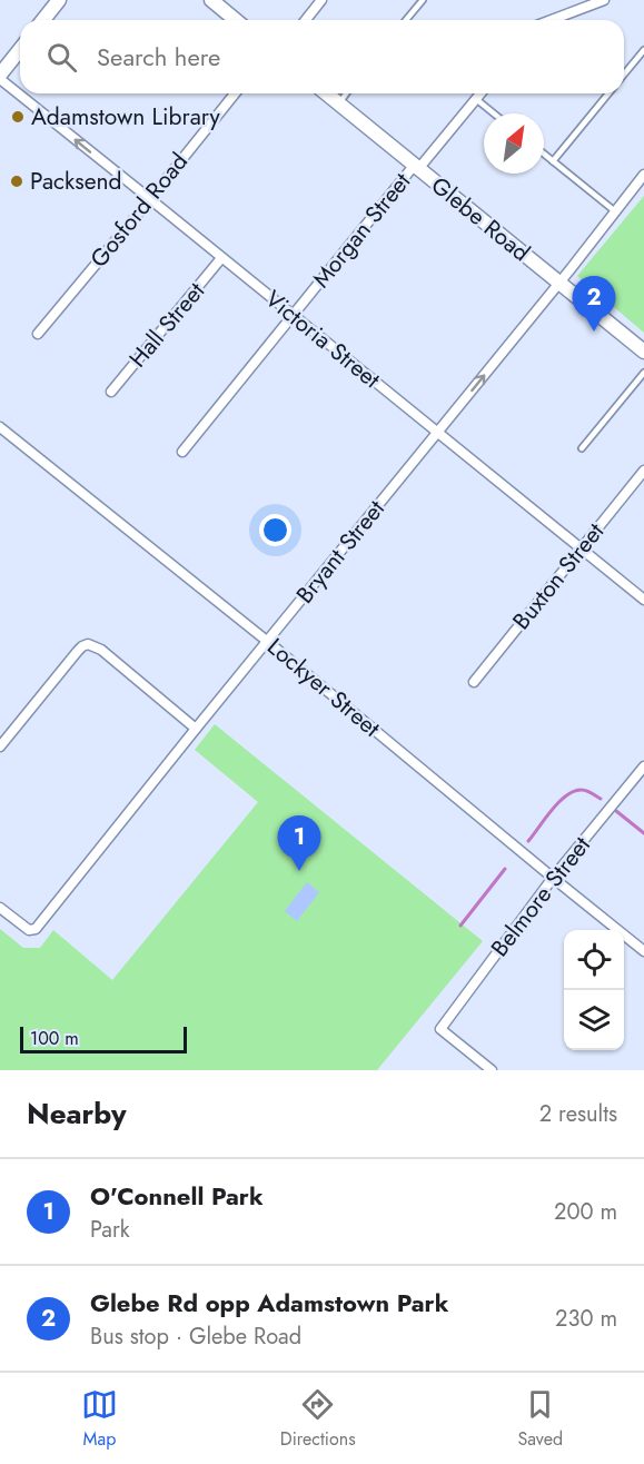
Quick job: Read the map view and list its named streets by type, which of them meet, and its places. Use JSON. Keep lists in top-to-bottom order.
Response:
{
  "streets": {
    "main road": ["Glebe Road"],
    "street": [
      "Gosford Road",
      "Morgan Street",
      "Hall Street",
      "Victoria Street",
      "Bryant Street",
      "Buxton Street",
      "Lockyer Street",
      "Belmore Street"
    ]
  },
  "crossings": [
    ["Gosford Road", "Victoria Street"],
    ["Glebe Road", "Morgan Street"],
    ["Glebe Road", "Bryant Street"],
    ["Morgan Street", "Victoria Street"],
    ["Hall Street", "Victoria Street"],
    ["Victoria Street", "Bryant Street"],
    ["Victoria Street", "Buxton Street"],
    ["Bryant Street", "Lockyer Street"],
    ["Lockyer Street", "Belmore Street"]
  ],
  "places": ["Adamstown Library", "Packsend"],
  "scale_bar": "100 m",
  "north": "top right",
  "page": {
    "search": "Search here",
    "pins": ["2", "1"],
    "scale": "100 m",
    "heading": ["Nearby", "2 results"],
    "list": [
      {
        "mark": "1",
        "name": "O'Connell Park",
        "note": "Park",
        "value": "200 m"
      },
      {
        "mark": "2",
        "name": "Glebe Rd opp Adamstown Park",
        "note": "Bus stop · Glebe Road",
        "value": "230 m"
      }
    ],
    "nav": ["Map", "Directions", "Saved"]
  }
}
